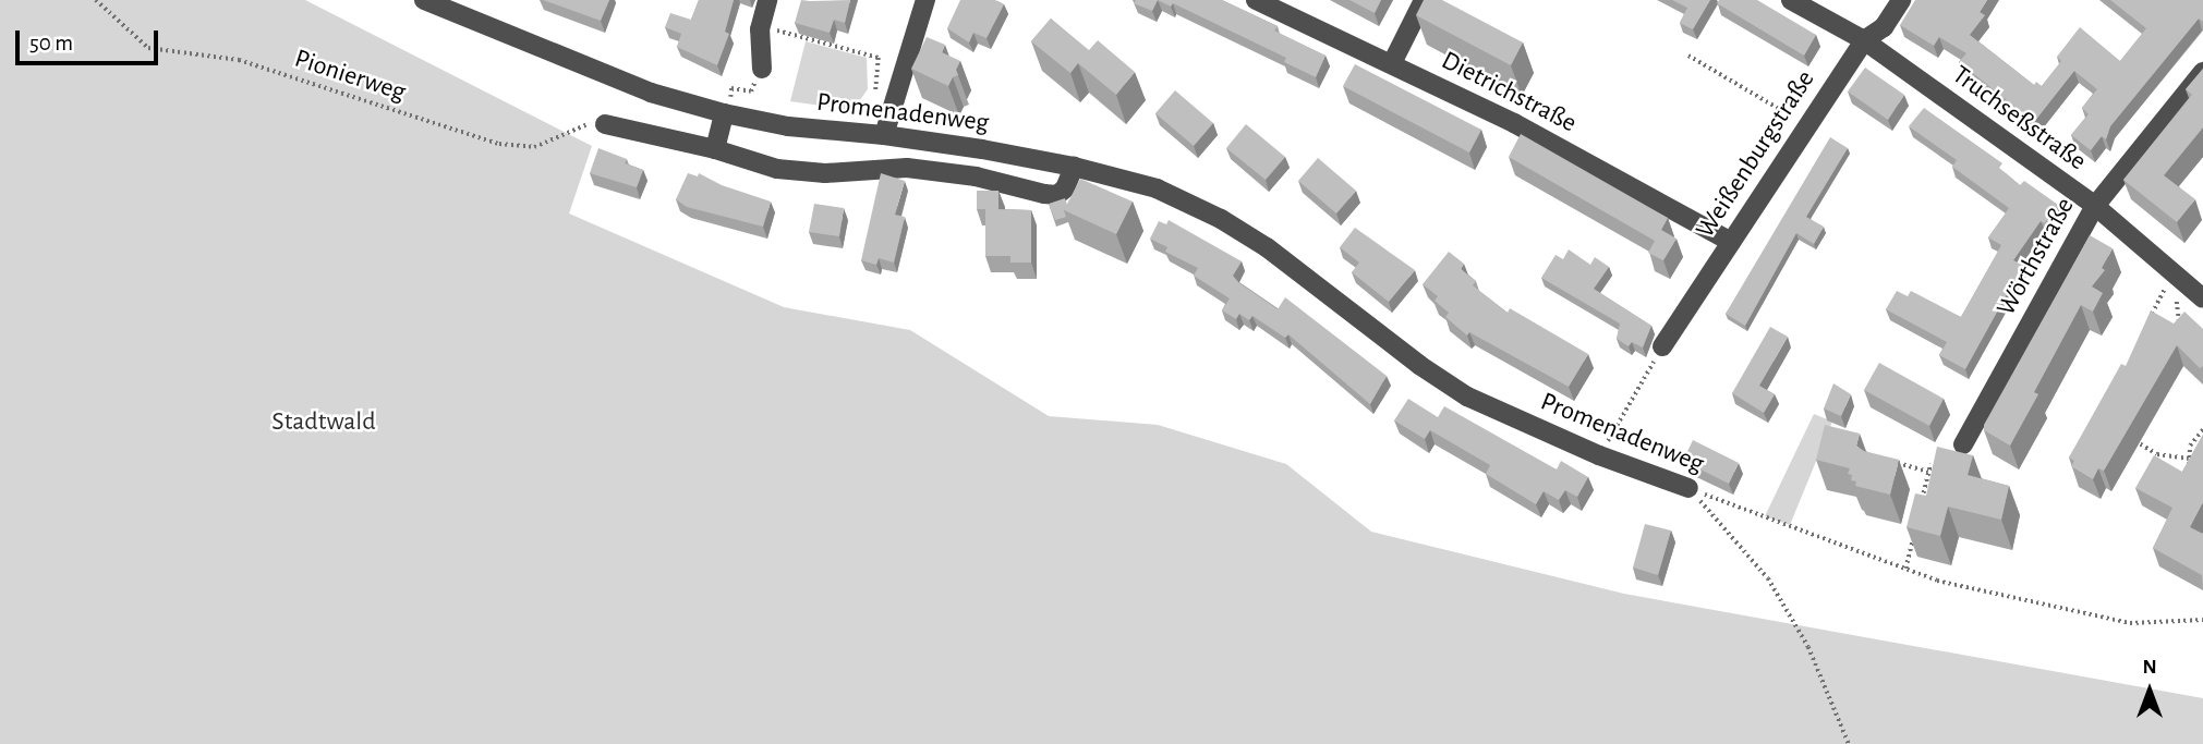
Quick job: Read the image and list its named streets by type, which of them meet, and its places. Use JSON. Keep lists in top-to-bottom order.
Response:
{
  "streets": {
    "street": [
      "Dietrichstraße",
      "Promenadenweg",
      "Truchseßstraße",
      "Weißenburgstraße",
      "Wörthstraße"
    ],
    "path": ["Pionierweg"]
  },
  "crossings": [
    ["Pionierweg", "Promenadenweg"],
    ["Dietrichstraße", "Weißenburgstraße"],
    ["Truchseßstraße", "Weißenburgstraße"],
    ["Truchseßstraße", "Wörthstraße"]
  ],
  "parks": ["Stadtwald"],
  "scale_bar": "50 m",
  "north": "top"
}
